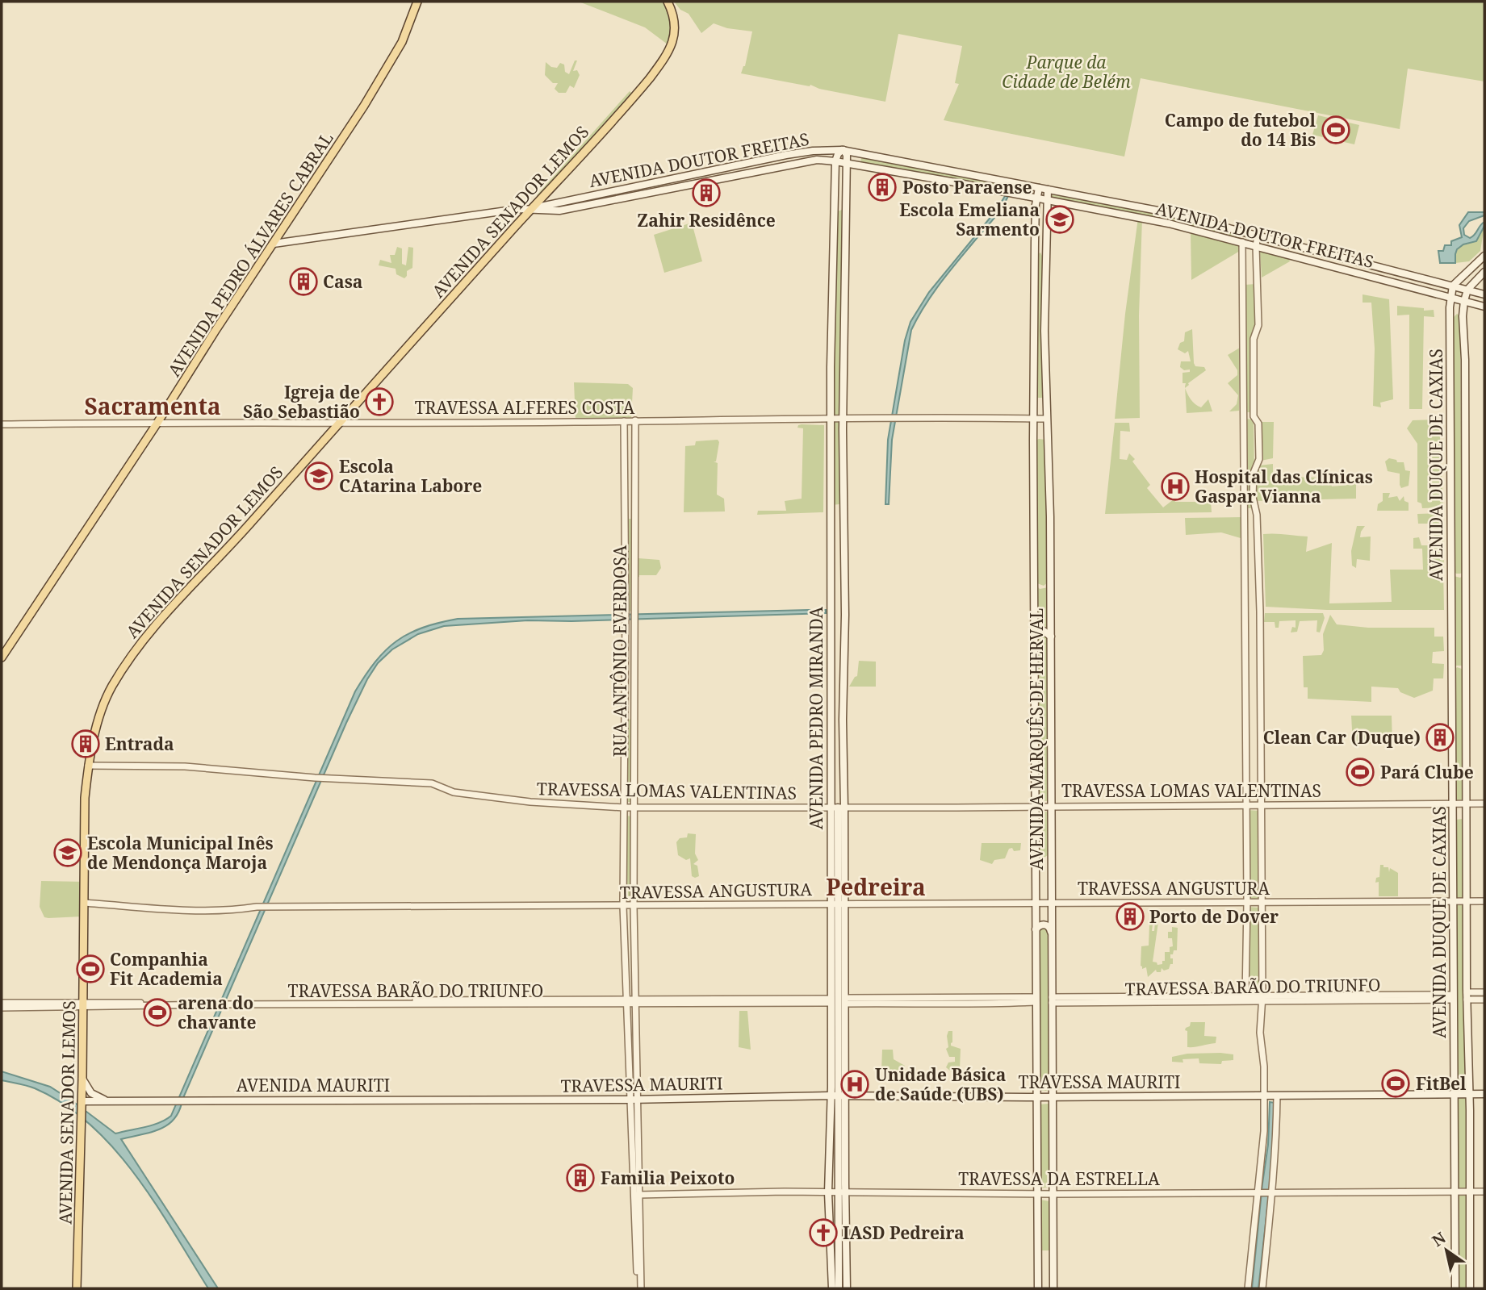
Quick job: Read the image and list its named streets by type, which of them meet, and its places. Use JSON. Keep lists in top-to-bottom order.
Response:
{
  "streets": {
    "main road": [
      "AVENIDA DOUTOR FREITAS",
      "AVENIDA SENADOR LEMOS",
      "AVENIDA PEDRO ÁLVARES CABRAL",
      "AVENIDA DUQUE DE CAXIAS",
      "AVENIDA PEDRO MIRANDA",
      "AVENIDA MARQUÊS DE HERVAL",
      "TRAVESSA MAURITI",
      "AVENIDA MAURITI"
    ],
    "street": [
      "TRAVESSA ALFERES COSTA",
      "RUA ANTÔNIO EVERDOSA",
      "TRAVESSA LOMAS VALENTINAS",
      "TRAVESSA ANGUSTURA",
      "TRAVESSA BARÃO DO TRIUNFO",
      "TRAVESSA DA ESTRELLA"
    ]
  },
  "crossings": [
    ["AVENIDA DOUTOR FREITAS", "AVENIDA SENADOR LEMOS"],
    ["AVENIDA DOUTOR FREITAS", "AVENIDA PEDRO ÁLVARES CABRAL"],
    ["AVENIDA DOUTOR FREITAS", "AVENIDA DUQUE DE CAXIAS"],
    ["AVENIDA DOUTOR FREITAS", "AVENIDA PEDRO MIRANDA"],
    ["AVENIDA DOUTOR FREITAS", "AVENIDA MARQUÊS DE HERVAL"],
    ["AVENIDA SENADOR LEMOS", "TRAVESSA ALFERES COSTA"],
    ["AVENIDA SENADOR LEMOS", "TRAVESSA LOMAS VALENTINAS"],
    ["AVENIDA SENADOR LEMOS", "TRAVESSA ANGUSTURA"],
    ["AVENIDA SENADOR LEMOS", "TRAVESSA BARÃO DO TRIUNFO"],
    ["AVENIDA PEDRO ÁLVARES CABRAL", "TRAVESSA ALFERES COSTA"],
    ["TRAVESSA ALFERES COSTA", "RUA ANTÔNIO EVERDOSA"],
    ["TRAVESSA ALFERES COSTA", "AVENIDA PEDRO MIRANDA"],
    ["TRAVESSA ALFERES COSTA", "AVENIDA MARQUÊS DE HERVAL"],
    ["AVENIDA DUQUE DE CAXIAS", "TRAVESSA LOMAS VALENTINAS"],
    ["AVENIDA DUQUE DE CAXIAS", "TRAVESSA ANGUSTURA"],
    ["AVENIDA DUQUE DE CAXIAS", "TRAVESSA BARÃO DO TRIUNFO"],
    ["AVENIDA DUQUE DE CAXIAS", "TRAVESSA MAURITI"],
    ["AVENIDA DUQUE DE CAXIAS", "TRAVESSA DA ESTRELLA"],
    ["RUA ANTÔNIO EVERDOSA", "TRAVESSA LOMAS VALENTINAS"],
    ["RUA ANTÔNIO EVERDOSA", "TRAVESSA ANGUSTURA"],
    ["RUA ANTÔNIO EVERDOSA", "TRAVESSA BARÃO DO TRIUNFO"],
    ["RUA ANTÔNIO EVERDOSA", "TRAVESSA MAURITI"],
    ["RUA ANTÔNIO EVERDOSA", "TRAVESSA DA ESTRELLA"],
    ["AVENIDA PEDRO MIRANDA", "TRAVESSA LOMAS VALENTINAS"],
    ["AVENIDA PEDRO MIRANDA", "TRAVESSA ANGUSTURA"],
    ["AVENIDA PEDRO MIRANDA", "TRAVESSA BARÃO DO TRIUNFO"],
    ["AVENIDA PEDRO MIRANDA", "TRAVESSA MAURITI"],
    ["AVENIDA PEDRO MIRANDA", "TRAVESSA DA ESTRELLA"],
    ["AVENIDA MARQUÊS DE HERVAL", "TRAVESSA LOMAS VALENTINAS"],
    ["AVENIDA MARQUÊS DE HERVAL", "TRAVESSA ANGUSTURA"],
    ["AVENIDA MARQUÊS DE HERVAL", "TRAVESSA BARÃO DO TRIUNFO"],
    ["AVENIDA MARQUÊS DE HERVAL", "TRAVESSA MAURITI"],
    ["AVENIDA MARQUÊS DE HERVAL", "TRAVESSA DA ESTRELLA"],
    ["TRAVESSA MAURITI", "AVENIDA MAURITI"]
  ],
  "districts": ["Sacramenta", "Pedreira"],
  "parks": ["Parque da Cidade de Belém"],
  "places": {
    "sports": [
      "Campo de futebol do 14 Bis",
      "Pará Clube",
      "Companhia Fit Academia",
      "arena do chavante",
      "FitBel"
    ],
    "building": [
      "Posto Paraense",
      "Zahir Residênce",
      "Casa",
      "Clean Car (Duque)",
      "Entrada",
      "Porto de Dover",
      "Familia Peixoto"
    ],
    "school or university": ["Escola Emeliana Sarmento", "Escola CAtarina Labore", "Escola Municipal Inês de Mendonça Maroja"],
    "church": ["Igreja de São Sebastião", "IASD Pedreira"],
    "hospital": ["Hospital das Clínicas Gaspar Vianna", "Unidade Básica de Saúde (UBS)"]
  },
  "north": "top left"
}
